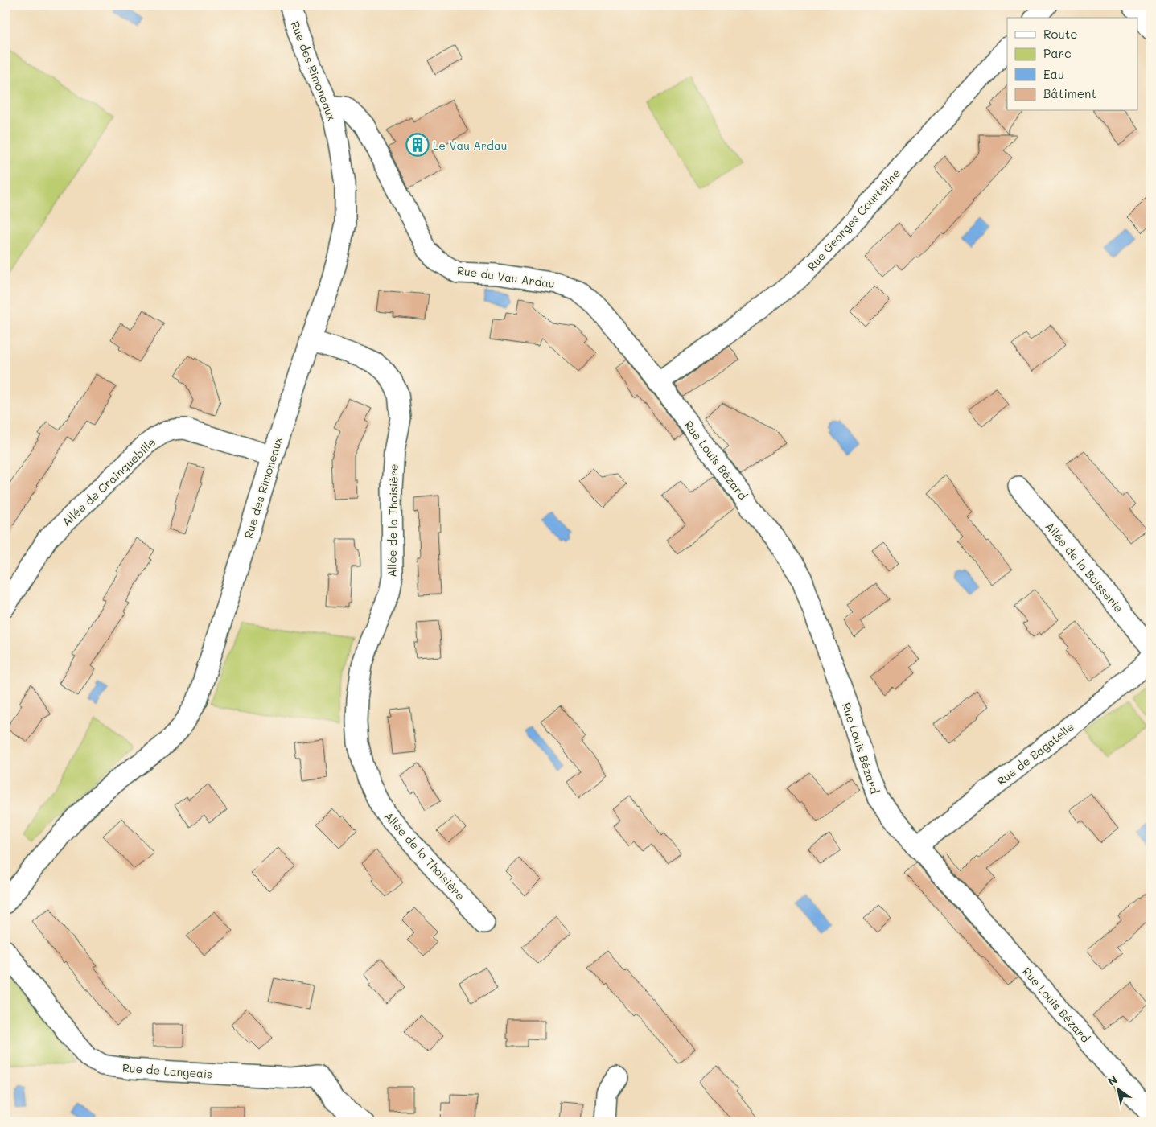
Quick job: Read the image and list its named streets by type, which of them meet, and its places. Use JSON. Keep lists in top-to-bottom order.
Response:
{
  "streets": {
    "street": [
      "Rue des Rimoneaux",
      "Rue Georges Courteline",
      "Rue du Vau Ardau",
      "Rue Louis Bézard",
      "Allée de Crainquebille",
      "Allée de la Thoisière",
      "Allée de la Boisserie",
      "Rue de Bagatelle",
      "Rue de Langeais"
    ]
  },
  "crossings": [
    ["Rue des Rimoneaux", "Rue du Vau Ardau"],
    ["Rue des Rimoneaux", "Allée de Crainquebille"],
    ["Rue des Rimoneaux", "Allée de la Thoisière"],
    ["Rue Georges Courteline", "Rue du Vau Ardau"],
    ["Rue Georges Courteline", "Rue Louis Bézard"],
    ["Rue du Vau Ardau", "Rue Louis Bézard"],
    ["Rue Louis Bézard", "Rue de Bagatelle"]
  ],
  "places": {
    "building": ["Le Vau Ardau"]
  },
  "legend": [
    "Route",
    "Parc",
    "Eau",
    "Bâtiment"
  ],
  "north": "top left"
}
